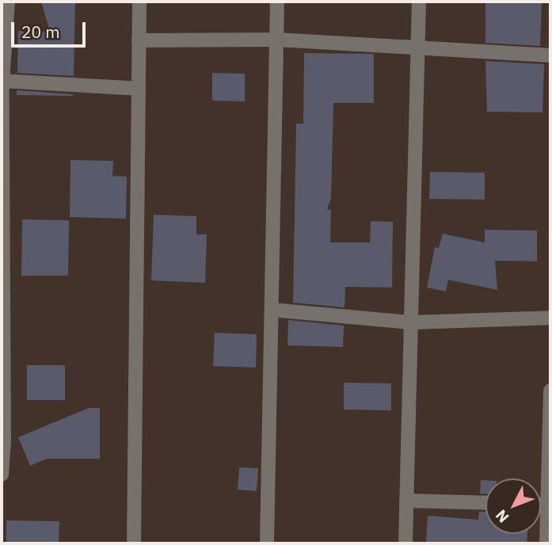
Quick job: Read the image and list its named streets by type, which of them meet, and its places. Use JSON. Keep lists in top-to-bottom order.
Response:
{
  "scale_bar": "20 m",
  "north": "bottom left"
}
